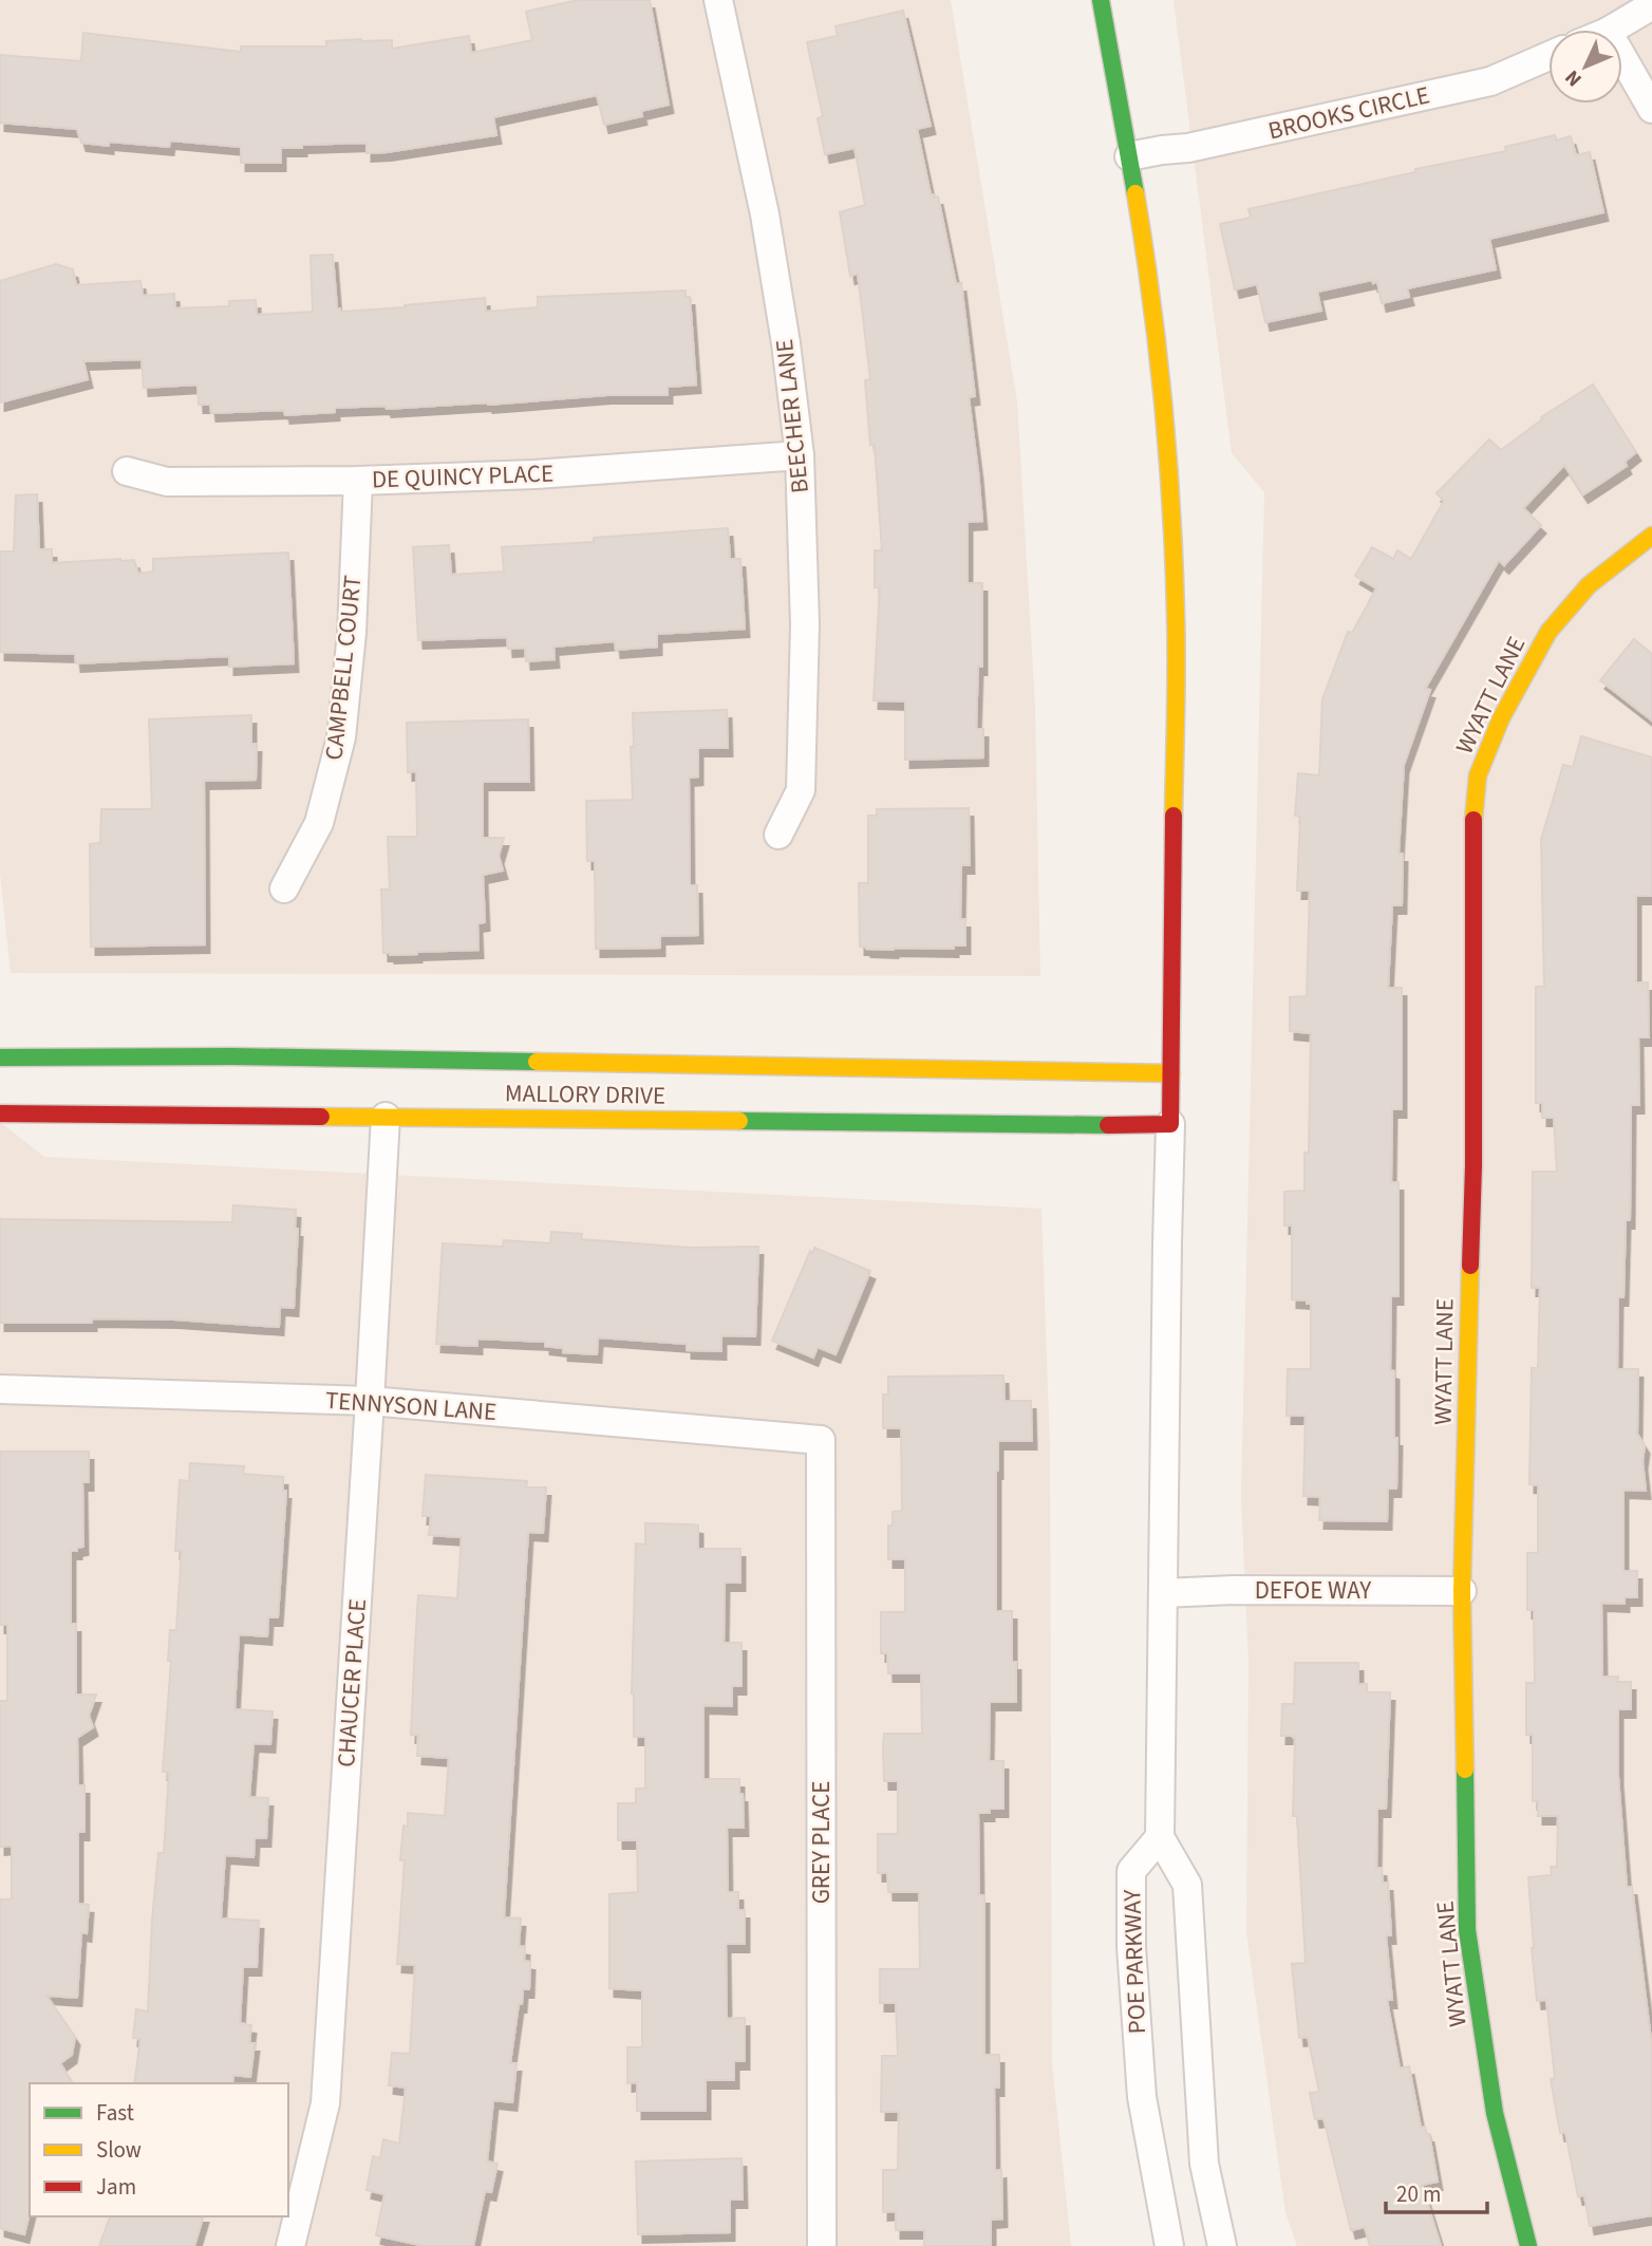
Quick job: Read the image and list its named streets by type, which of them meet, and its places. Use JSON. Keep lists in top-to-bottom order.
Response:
{
  "streets": {
    "main road": ["WYATT LANE", "MALLORY DRIVE"],
    "street": [
      "BROOKS CIRCLE",
      "BEECHER LANE",
      "DE QUINCY PLACE",
      "CAMPBELL COURT",
      "TENNYSON LANE",
      "DEFOE WAY",
      "CHAUCER PLACE",
      "GREY PLACE",
      "POE PARKWAY"
    ]
  },
  "crossings": [
    ["BEECHER LANE", "DE QUINCY PLACE"],
    ["DE QUINCY PLACE", "CAMPBELL COURT"],
    ["WYATT LANE", "DEFOE WAY"],
    ["MALLORY DRIVE", "CHAUCER PLACE"],
    ["TENNYSON LANE", "CHAUCER PLACE"],
    ["TENNYSON LANE", "GREY PLACE"]
  ],
  "legend": ["Fast", "Slow", "Jam"],
  "scale_bar": "20 m",
  "north": "bottom left"
}
